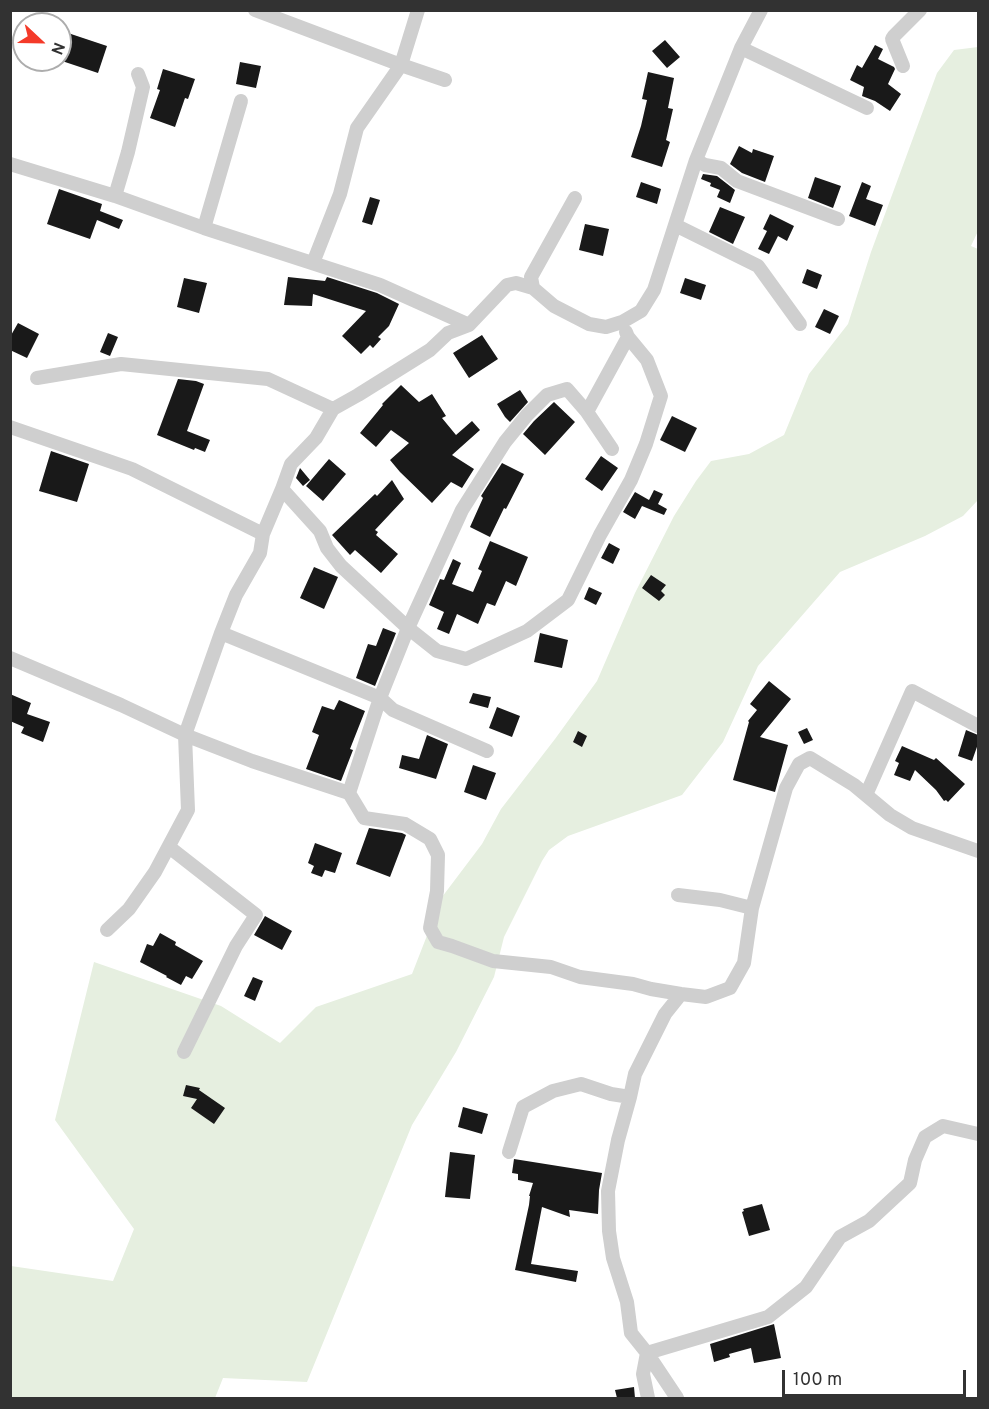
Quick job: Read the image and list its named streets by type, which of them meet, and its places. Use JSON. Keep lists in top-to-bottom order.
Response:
{
  "scale_bar": "100 m",
  "north": "right"
}
